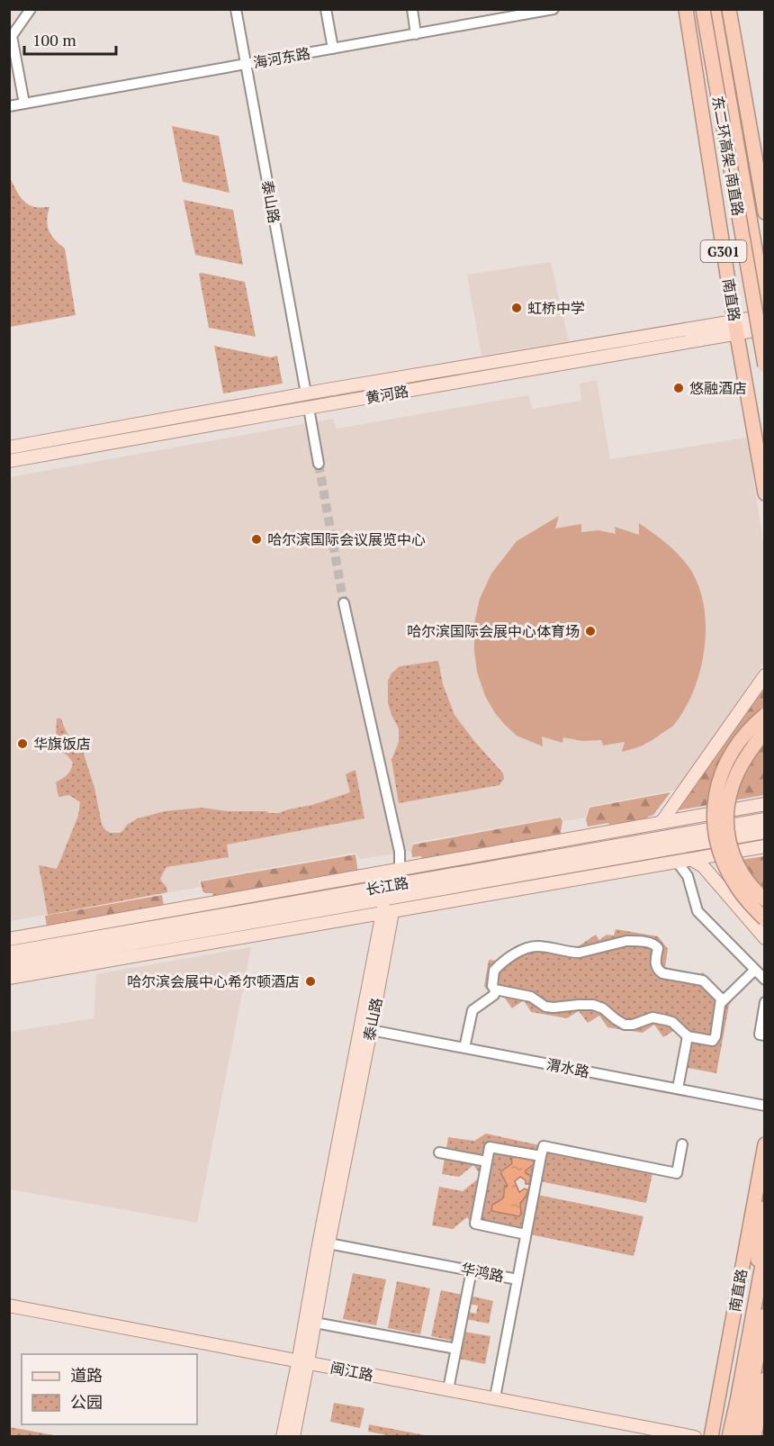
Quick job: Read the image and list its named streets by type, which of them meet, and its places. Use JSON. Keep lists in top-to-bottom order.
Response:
{
  "streets": {
    "highway": ["东二环高架-南直路", "G301", "南直路"],
    "main road": [
      "泰山路",
      "黄河路",
      "长江路",
      "闽江路"
    ],
    "street": ["海河东路", "渭水路", "华鸿路"]
  },
  "crossings": [
    ["海河东路", "泰山路"],
    ["泰山路", "黄河路"],
    ["泰山路", "长江路"],
    ["泰山路", "渭水路"],
    ["泰山路", "华鸿路"],
    ["泰山路", "闽江路"],
    ["南直路", "黄河路"],
    ["华鸿路", "闽江路"]
  ],
  "places": [
    "虹桥中学",
    "悠融酒店",
    "哈尔滨国际会议展览中心",
    "哈尔滨国际会展中心体育场",
    "华旗饭店",
    "哈尔滨会展中心希尔顿酒店"
  ],
  "legend": ["道路", "公园"],
  "scale_bar": "100 m"
}
